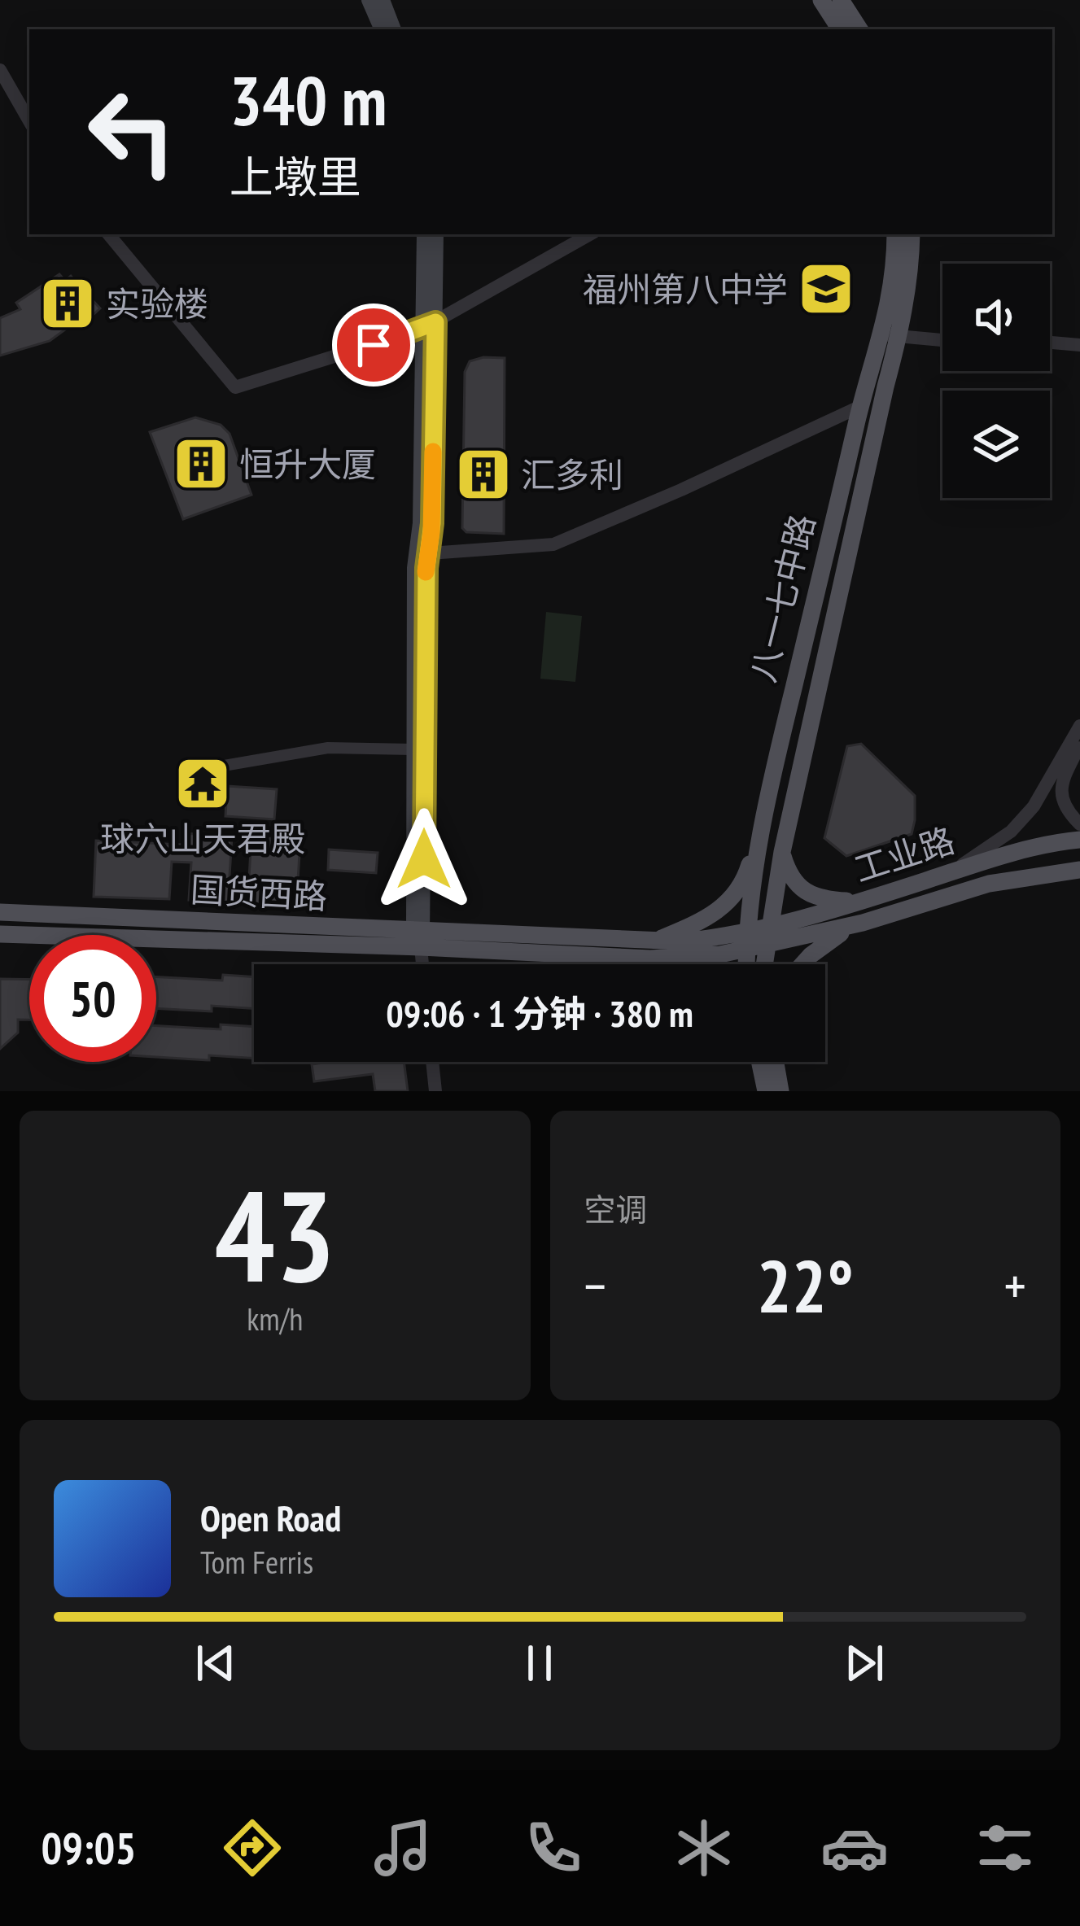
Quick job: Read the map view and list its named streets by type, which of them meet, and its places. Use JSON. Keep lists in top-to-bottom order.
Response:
{
  "streets": {
    "main road": ["八一七中路", "工业路", "国货西路"]
  },
  "crossings": [
    ["八一七中路", "工业路"],
    ["八一七中路", "国货西路"],
    ["工业路", "国货西路"]
  ],
  "places": {
    "school or university": ["福州第八中学"],
    "building": ["实验楼", "恒升大厦", "汇多利"],
    "temple": ["球穴山天君殿"]
  },
  "page": {
    "turn": ["340 m", "上墩里"],
    "limit": "50",
    "trip": "09:06 · 1 分钟 · 380 m",
    "tile": [
      ["43", "km/h"],
      "空调"
    ],
    "heat": ["−", "22°", "+"],
    "song": ["Open Road", "Tom Ferris"],
    "tabs": "09:05"
  }
}
